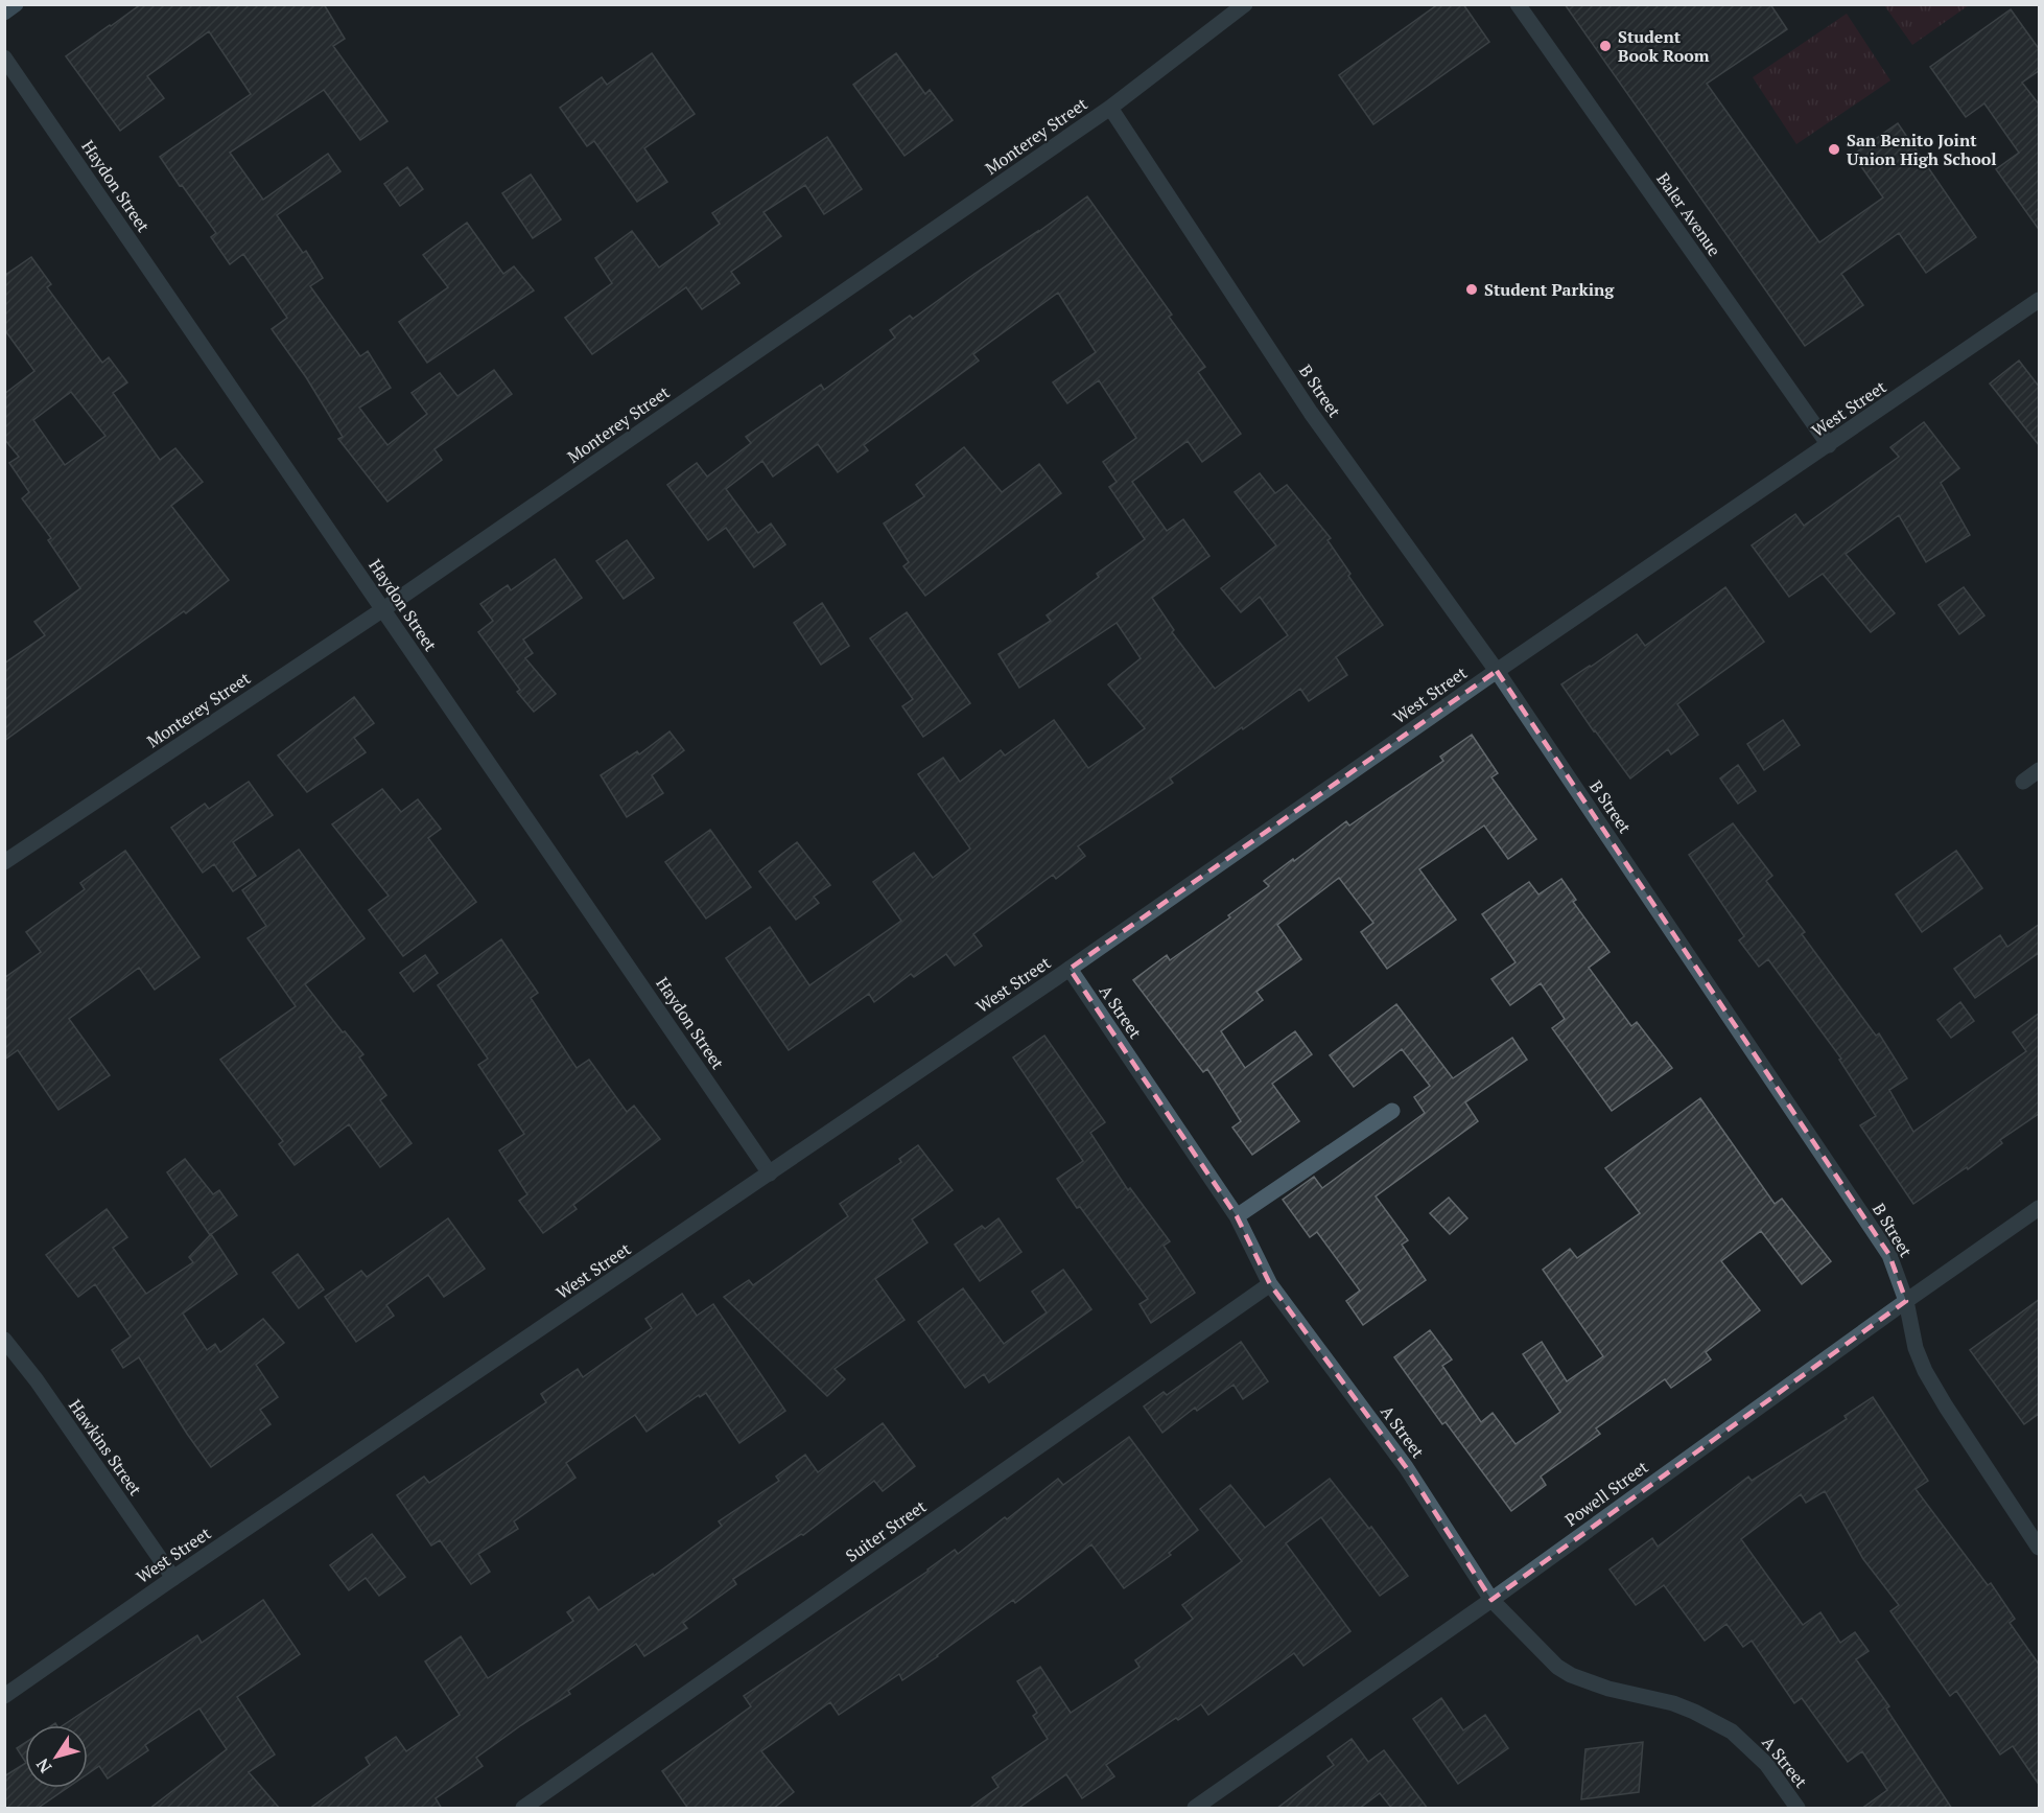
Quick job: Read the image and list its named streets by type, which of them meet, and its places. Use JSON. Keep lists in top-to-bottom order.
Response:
{
  "streets": {
    "street": [
      "Monterey Street",
      "Haydon Street",
      "Baler Avenue",
      "B Street",
      "West Street",
      "A Street",
      "Hawkins Street",
      "Powell Street",
      "Suiter Street"
    ]
  },
  "crossings": [
    ["Monterey Street", "Haydon Street"],
    ["Monterey Street", "B Street"],
    ["Haydon Street", "West Street"],
    ["Baler Avenue", "West Street"],
    ["B Street", "West Street"],
    ["B Street", "Powell Street"],
    ["West Street", "A Street"],
    ["West Street", "Hawkins Street"],
    ["A Street", "Powell Street"],
    ["A Street", "Suiter Street"]
  ],
  "places": ["Student Book Room", "San Benito Joint Union High School", "Student Parking"],
  "north": "bottom left"
}
